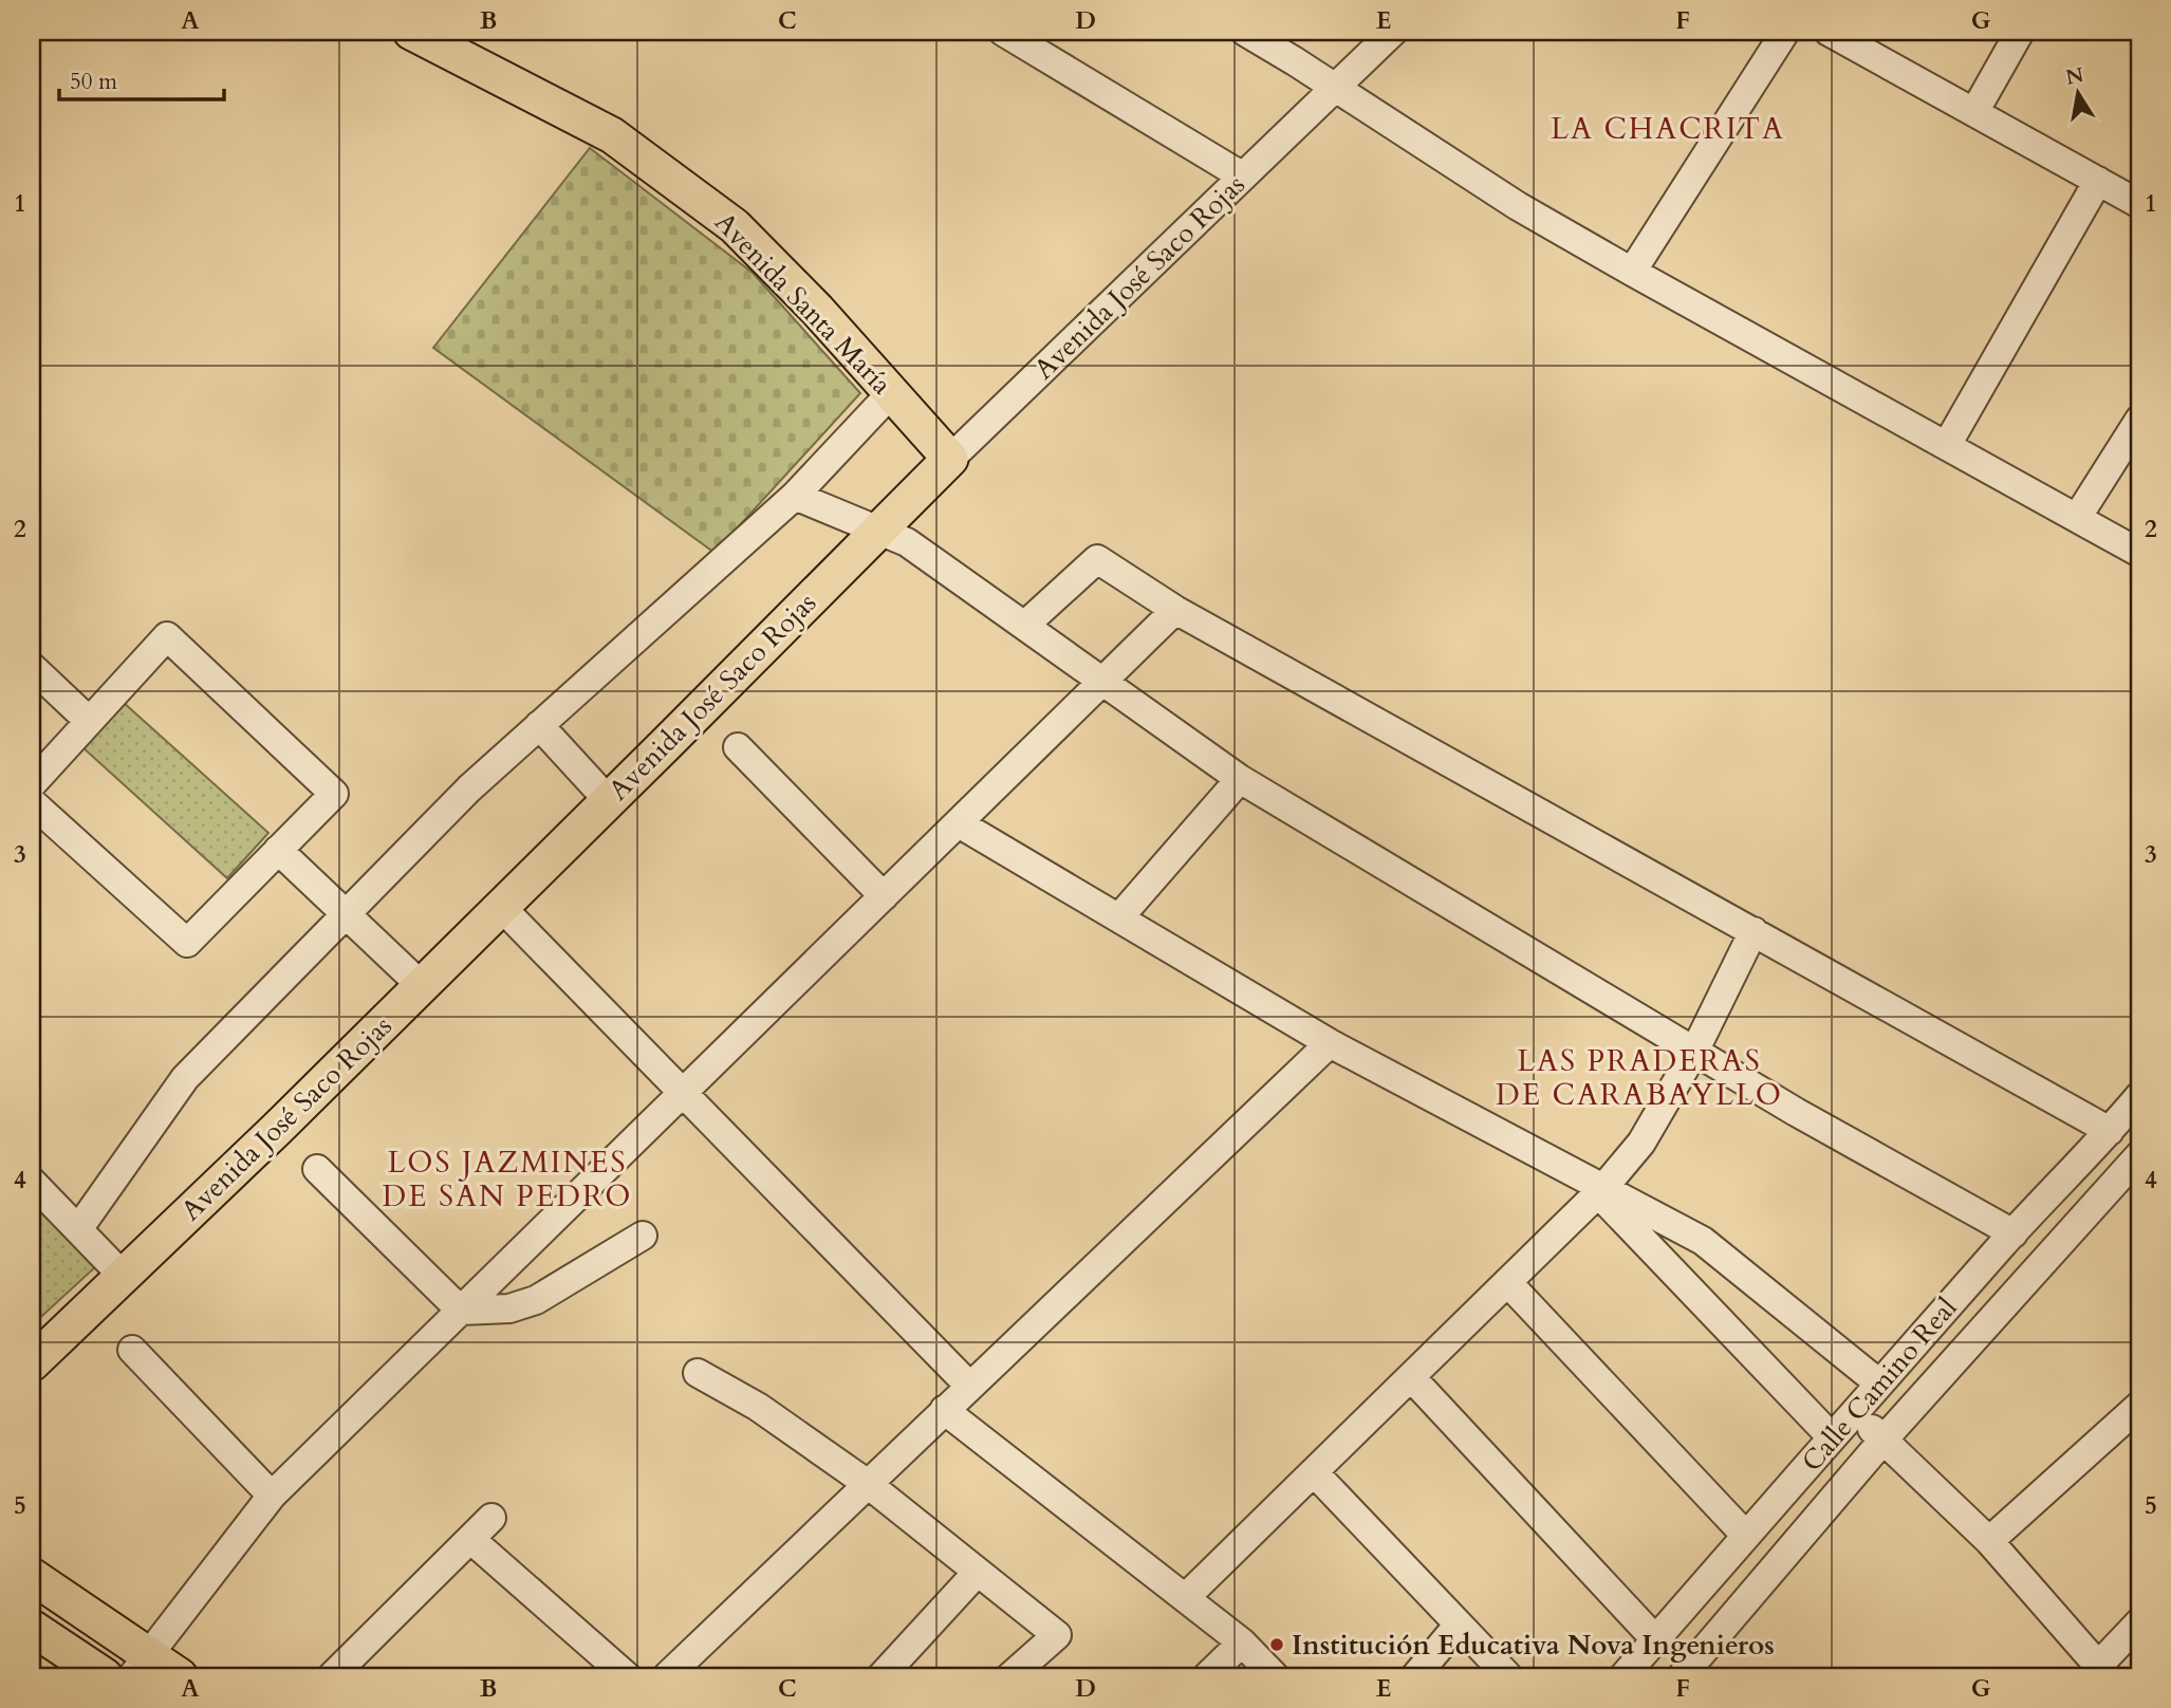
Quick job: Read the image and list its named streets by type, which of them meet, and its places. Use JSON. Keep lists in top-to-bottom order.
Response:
{
  "streets": {
    "main road": ["Avenida José Saco Rojas", "Avenida Santa María"],
    "street": ["Calle Camino Real"]
  },
  "crossings": [
    ["Avenida José Saco Rojas", "Avenida Santa María"]
  ],
  "districts": ["LA CHACRITA", "LAS PRADERAS DE CARABAYLLO", "LOS JAZMINES DE SAN PEDRO"],
  "places": ["Institución Educativa Nova Ingenieros"],
  "scale_bar": "50 m",
  "north": "top",
  "grid": {
    "columns": [
      "A",
      "B",
      "C",
      "D",
      "E",
      "F",
      "G"
    ],
    "rows": [
      "1",
      "2",
      "3",
      "4",
      "5"
    ]
  }
}
